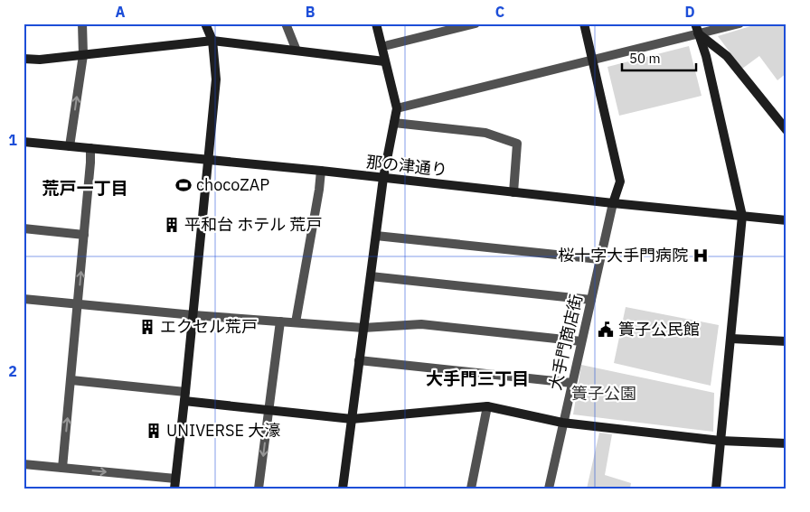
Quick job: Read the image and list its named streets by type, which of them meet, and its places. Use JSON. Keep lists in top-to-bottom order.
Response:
{
  "streets": {
    "street": ["那の津通り", "大手門商店街"]
  },
  "crossings": [
    ["那の津通り", "大手門商店街"]
  ],
  "districts": ["荒戸一丁目", "大手門三丁目"],
  "parks": ["簀子公園"],
  "places": {
    "sports": ["chocoZAP"],
    "building": ["平和台 ホテル 荒戸", "エクセル荒戸", "UNIVERSE 大濠"],
    "hospital": ["桜十字大手門病院"],
    "public building": ["簀子公民館"]
  },
  "scale_bar": "50 m",
  "grid": {
    "columns": [
      "A",
      "B",
      "C",
      "D"
    ],
    "rows": ["1", "2"]
  }
}
